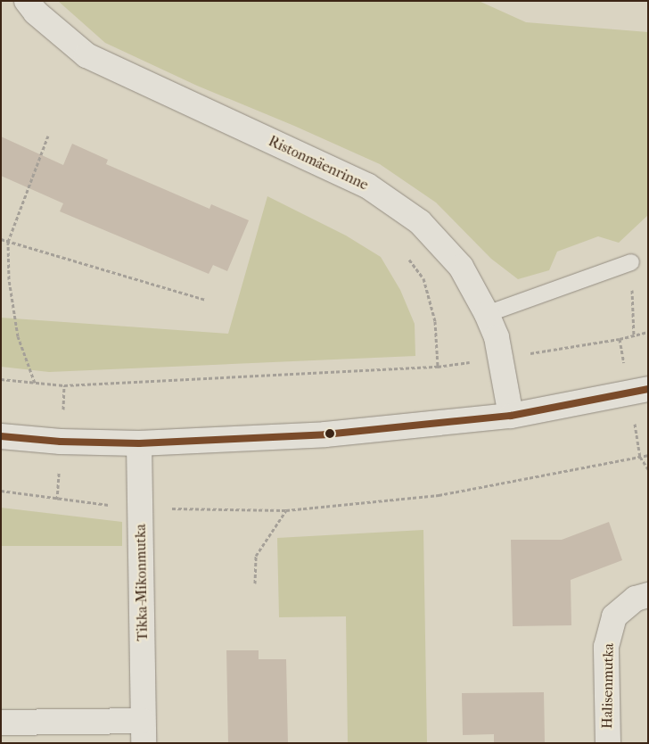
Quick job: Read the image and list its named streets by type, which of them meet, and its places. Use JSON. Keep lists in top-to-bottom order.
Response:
{
  "streets": {
    "street": ["Ristonmäenrinne", "Tikka-Mikonmutka", "Halisenmutka"]
  }
}
